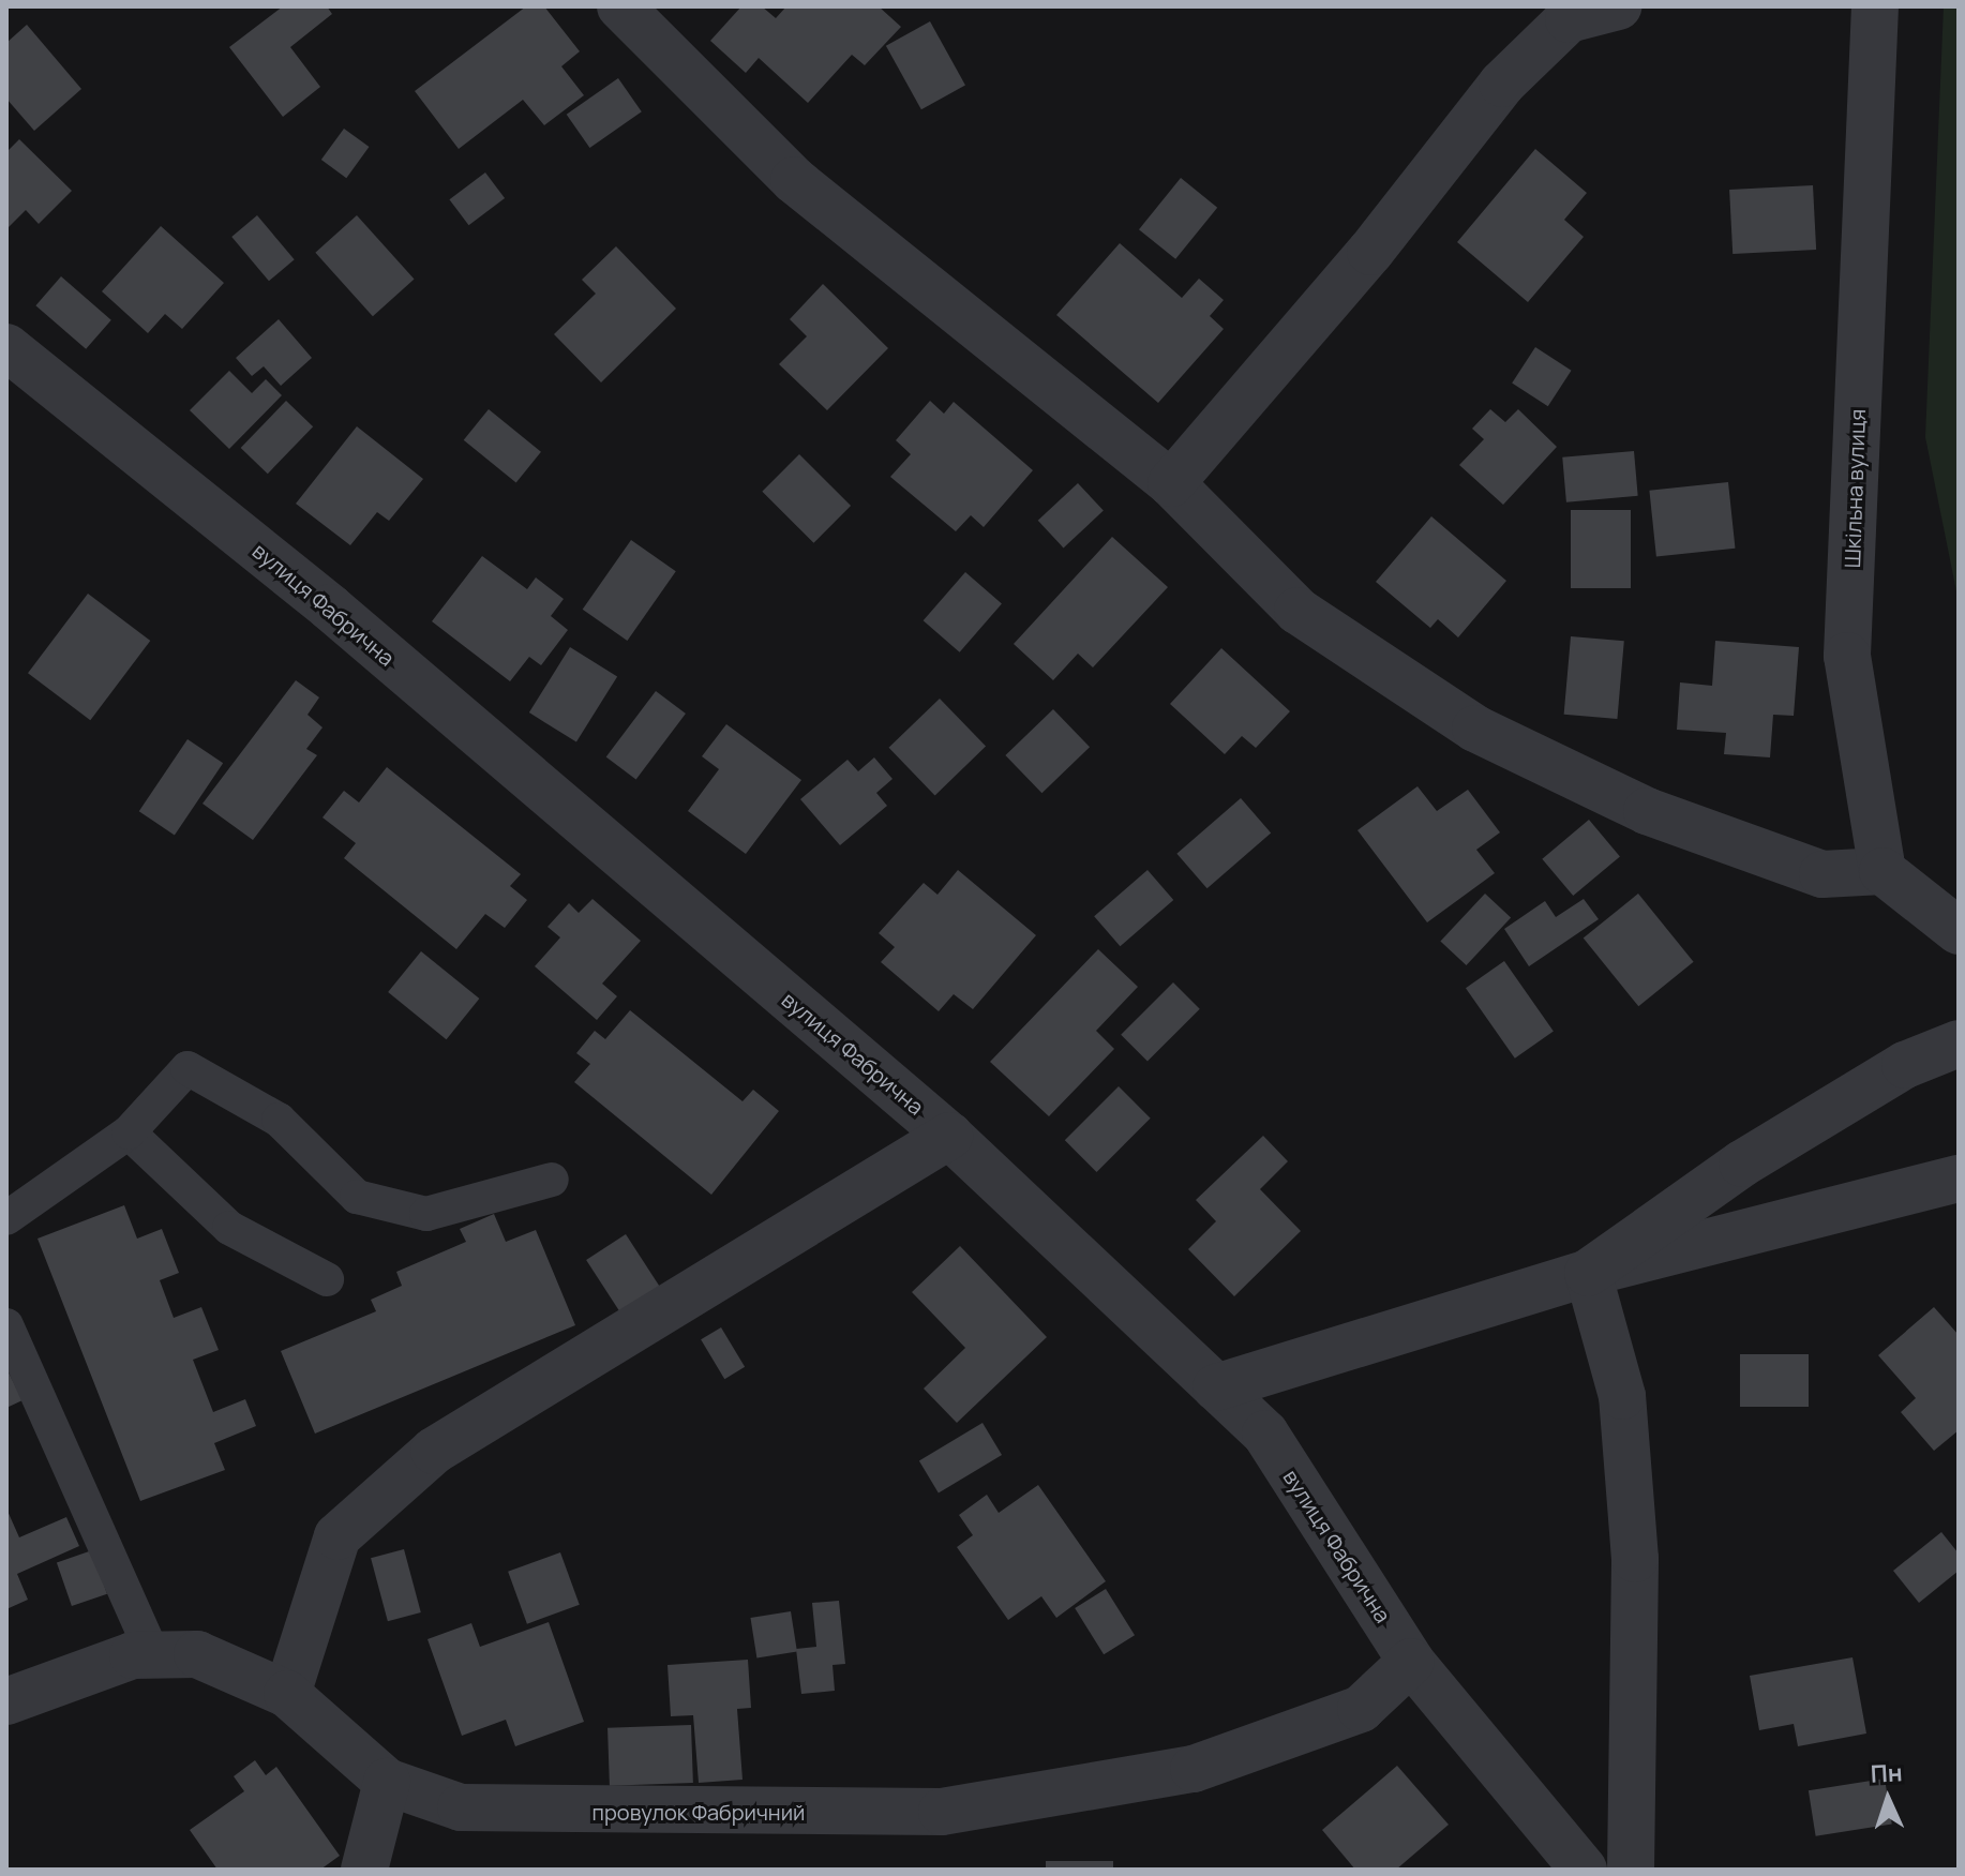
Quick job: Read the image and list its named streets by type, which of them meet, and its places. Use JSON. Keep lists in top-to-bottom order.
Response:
{
  "streets": {
    "street": ["Шкільна вулиця", "вулиця Фабрична", "провулок Фабричний"]
  },
  "crossings": [
    ["вулиця Фабрична", "провулок Фабричний"]
  ],
  "north": "top"
}
